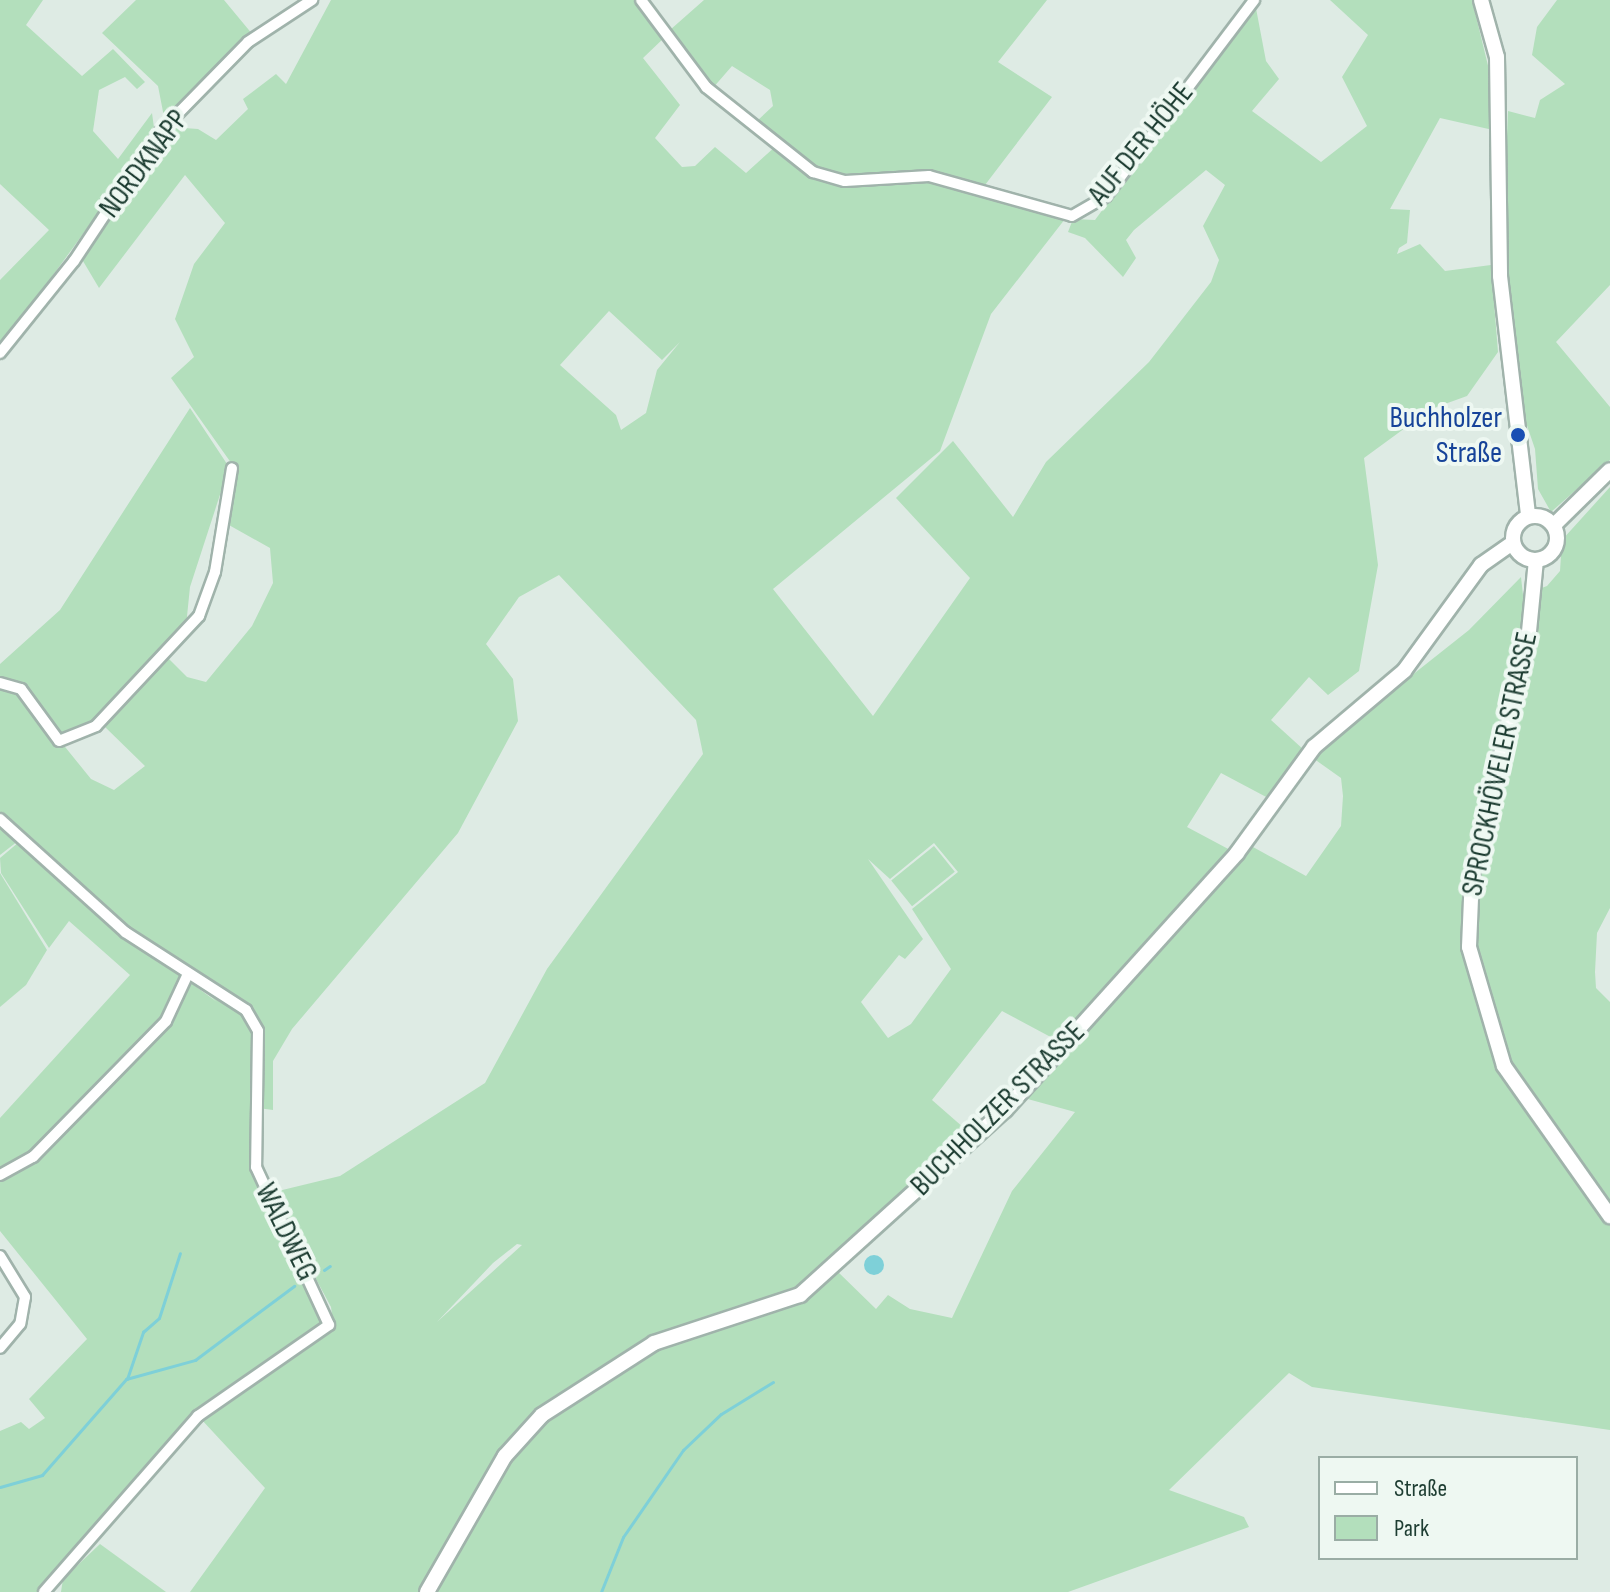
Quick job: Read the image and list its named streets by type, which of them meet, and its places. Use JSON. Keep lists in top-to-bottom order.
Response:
{
  "streets": {
    "street": [
      "AUF DER HÖHE",
      "NORDKNAPP",
      "SPROCKHÖVELER STRASSE",
      "BUCHHOLZER STRASSE",
      "WALDWEG"
    ]
  },
  "crossings": [
    ["SPROCKHÖVELER STRASSE", "BUCHHOLZER STRASSE"]
  ],
  "places": ["Buchholzer Straße"],
  "legend": ["Straße", "Park"]
}
